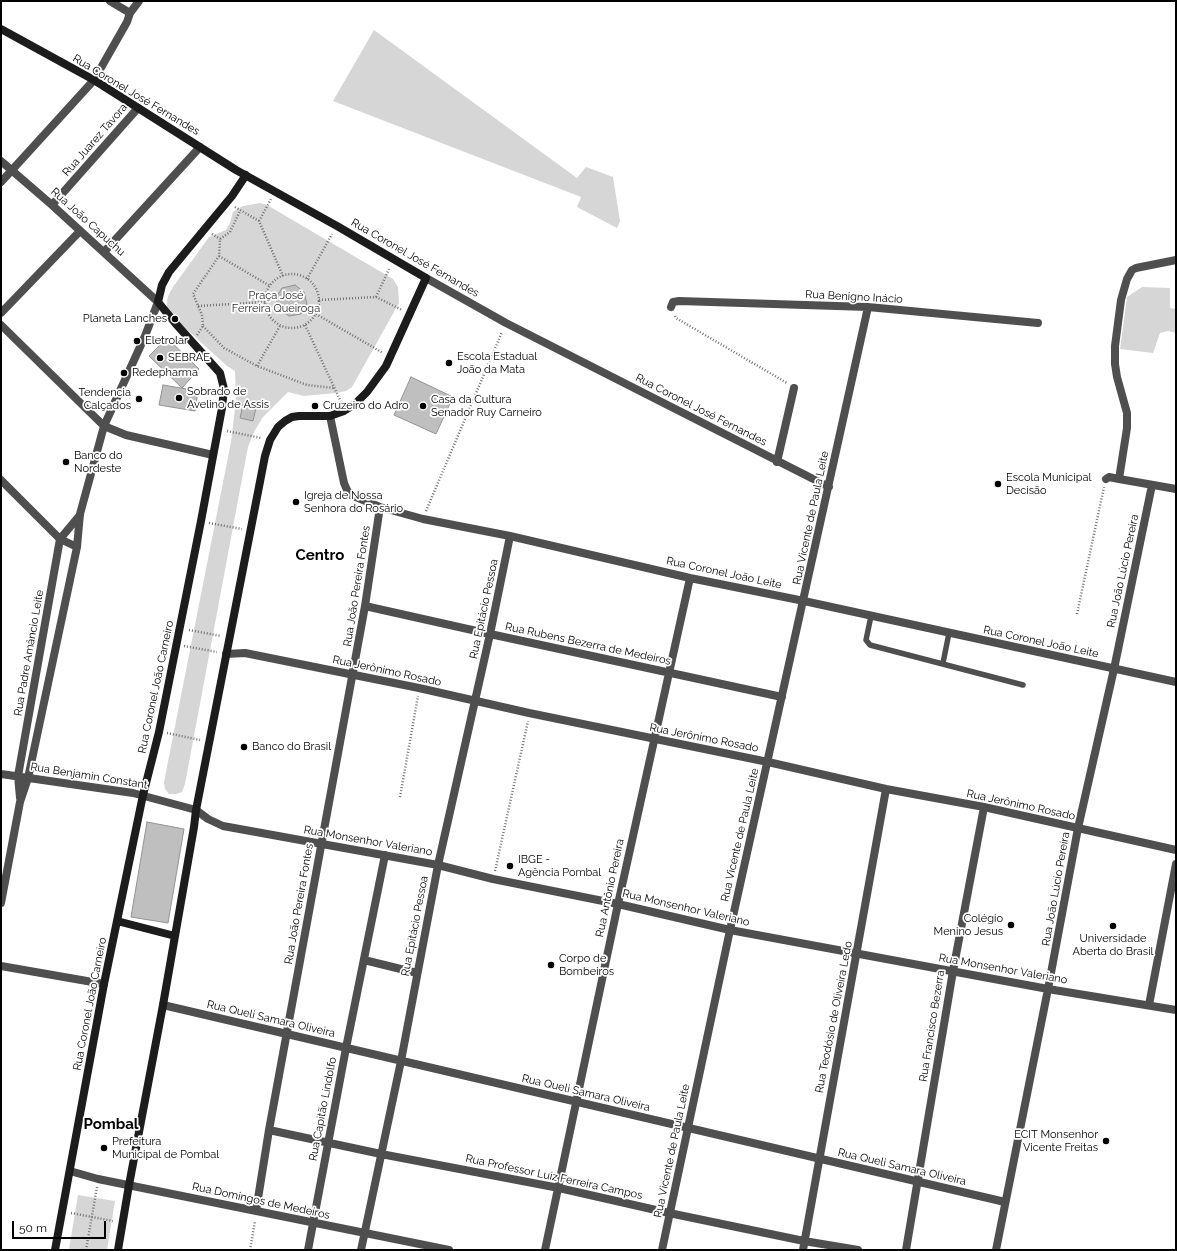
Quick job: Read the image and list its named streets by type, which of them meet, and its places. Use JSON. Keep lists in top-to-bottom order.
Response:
{
  "streets": {
    "main road": ["Rua Coronel José Fernandes", "Rua Coronel João Carneiro"],
    "street": [
      "Rua Juarez Tavora",
      "Rua João Capuchu",
      "Rua Benigno Inácio",
      "Rua Vicente de Paula Leite",
      "Rua João Lúcio Pereira",
      "Rua Coronel João Leite",
      "Rua João Pereira Fontes",
      "Rua Epitácio Pessoa",
      "Rua Rubens Bezerra de Medeiros",
      "Rua Padre Amâncio Leite",
      "Rua Jerônimo Rosado",
      "Rua Benjamin Constant",
      "Rua Monsenhor Valeriano",
      "Rua Antônio Pereira",
      "Rua Teodósio de Oliveira Ledo",
      "Rua Queli Samara Oliveira",
      "Rua Francisco Bezerra",
      "Rua Capitão Lindolfo",
      "Rua Professor Luiz Ferreira Campos",
      "Rua Domingos de Medeiros"
    ]
  },
  "crossings": [
    ["Rua Coronel José Fernandes", "Rua Juarez Tavora"],
    ["Rua Coronel José Fernandes", "Rua Vicente de Paula Leite"],
    ["Rua Juarez Tavora", "Rua João Capuchu"],
    ["Rua João Capuchu", "Rua Padre Amâncio Leite"],
    ["Rua João Capuchu", "Rua Coronel João Carneiro"],
    ["Rua Benigno Inácio", "Rua Vicente de Paula Leite"],
    ["Rua Vicente de Paula Leite", "Rua Coronel João Leite"],
    ["Rua Vicente de Paula Leite", "Rua Rubens Bezerra de Medeiros"],
    ["Rua Vicente de Paula Leite", "Rua Jerônimo Rosado"],
    ["Rua Vicente de Paula Leite", "Rua Monsenhor Valeriano"],
    ["Rua Vicente de Paula Leite", "Rua Queli Samara Oliveira"],
    ["Rua Vicente de Paula Leite", "Rua Professor Luiz Ferreira Campos"],
    ["Rua João Lúcio Pereira", "Rua Coronel João Leite"],
    ["Rua João Lúcio Pereira", "Rua Jerônimo Rosado"],
    ["Rua João Lúcio Pereira", "Rua Monsenhor Valeriano"],
    ["Rua João Lúcio Pereira", "Rua Queli Samara Oliveira"],
    ["Rua Coronel João Leite", "Rua João Pereira Fontes"],
    ["Rua Coronel João Leite", "Rua Epitácio Pessoa"],
    ["Rua Coronel João Leite", "Rua Antônio Pereira"],
    ["Rua João Pereira Fontes", "Rua Rubens Bezerra de Medeiros"],
    ["Rua João Pereira Fontes", "Rua Jerônimo Rosado"],
    ["Rua João Pereira Fontes", "Rua Monsenhor Valeriano"],
    ["Rua João Pereira Fontes", "Rua Queli Samara Oliveira"],
    ["Rua João Pereira Fontes", "Rua Professor Luiz Ferreira Campos"],
    ["Rua João Pereira Fontes", "Rua Domingos de Medeiros"],
    ["Rua Epitácio Pessoa", "Rua Rubens Bezerra de Medeiros"],
    ["Rua Epitácio Pessoa", "Rua Jerônimo Rosado"],
    ["Rua Epitácio Pessoa", "Rua Monsenhor Valeriano"],
    ["Rua Epitácio Pessoa", "Rua Queli Samara Oliveira"],
    ["Rua Epitácio Pessoa", "Rua Professor Luiz Ferreira Campos"],
    ["Rua Epitácio Pessoa", "Rua Domingos de Medeiros"],
    ["Rua Rubens Bezerra de Medeiros", "Rua Antônio Pereira"],
    ["Rua Padre Amâncio Leite", "Rua Coronel João Carneiro"],
    ["Rua Padre Amâncio Leite", "Rua Benjamin Constant"],
    ["Rua Jerônimo Rosado", "Rua Antônio Pereira"],
    ["Rua Jerônimo Rosado", "Rua Teodósio de Oliveira Ledo"],
    ["Rua Jerônimo Rosado", "Rua Francisco Bezerra"],
    ["Rua Coronel João Carneiro", "Rua Benjamin Constant"],
    ["Rua Coronel João Carneiro", "Rua Domingos de Medeiros"],
    ["Rua Benjamin Constant", "Rua Monsenhor Valeriano"],
    ["Rua Monsenhor Valeriano", "Rua Antônio Pereira"],
    ["Rua Monsenhor Valeriano", "Rua Teodósio de Oliveira Ledo"],
    ["Rua Monsenhor Valeriano", "Rua Francisco Bezerra"],
    ["Rua Monsenhor Valeriano", "Rua Capitão Lindolfo"],
    ["Rua Antônio Pereira", "Rua Queli Samara Oliveira"],
    ["Rua Antônio Pereira", "Rua Professor Luiz Ferreira Campos"],
    ["Rua Teodósio de Oliveira Ledo", "Rua Queli Samara Oliveira"],
    ["Rua Teodósio de Oliveira Ledo", "Rua Professor Luiz Ferreira Campos"],
    ["Rua Queli Samara Oliveira", "Rua Francisco Bezerra"],
    ["Rua Queli Samara Oliveira", "Rua Capitão Lindolfo"],
    ["Rua Capitão Lindolfo", "Rua Professor Luiz Ferreira Campos"],
    ["Rua Capitão Lindolfo", "Rua Domingos de Medeiros"]
  ],
  "districts": ["Centro", "Pombal"],
  "parks": ["Praça José Ferreira Queiroga"],
  "places": [
    "Planeta Lanches",
    "Eletrolar",
    "SEBRAE",
    "Escola Estadual João da Mata",
    "Redepharma",
    "Sobrado de Avelino de Assis",
    "Tendencia Calçados",
    "Cruzeiro do Adro",
    "Casa da Cultura Senador Ruy Carneiro",
    "Banco do Nordeste",
    "Escola Municipal Decisão",
    "Igreja de Nossa Senhora do Rosário",
    "Banco do Brasil",
    "IBGE - Agência Pombal",
    "Colégio Menino Jesus",
    "Universidade Aberta do Brasil",
    "Corpo de Bombeiros",
    "ECIT Monsenhor Vicente Freitas",
    "Prefeitura Municipal de Pombal"
  ],
  "scale_bar": "50 m"
}
